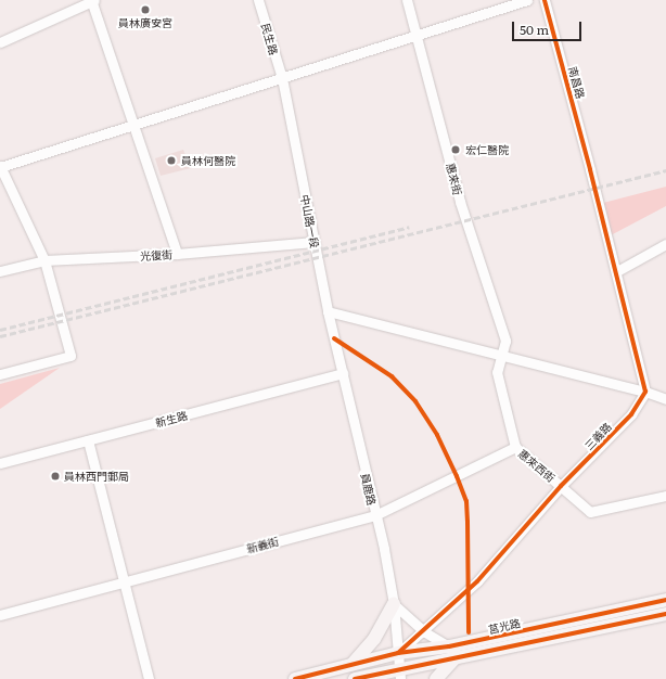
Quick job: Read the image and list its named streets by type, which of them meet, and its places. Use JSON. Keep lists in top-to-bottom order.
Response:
{
  "streets": {
    "main road": ["莒光路"],
    "street": [
      "民生路",
      "南昌路",
      "惠來街",
      "中山路一段",
      "光復街",
      "新生路",
      "三義路",
      "惠來西街",
      "員鹿路",
      "新義街"
    ]
  },
  "crossings": [
    ["民生路", "中山路一段"],
    ["惠來街", "惠來西街"],
    ["中山路一段", "光復街"],
    ["中山路一段", "員鹿路"],
    ["新生路", "員鹿路"],
    ["三義路", "惠來西街"],
    ["三義路", "員鹿路"],
    ["三義路", "莒光路"],
    ["惠來西街", "新義街"],
    ["員鹿路", "新義街"],
    ["員鹿路", "莒光路"]
  ],
  "places": [
    "員林廣安宮",
    "宏仁醫院",
    "員林何醫院",
    "員林西門郵局"
  ],
  "scale_bar": "50 m"
}
